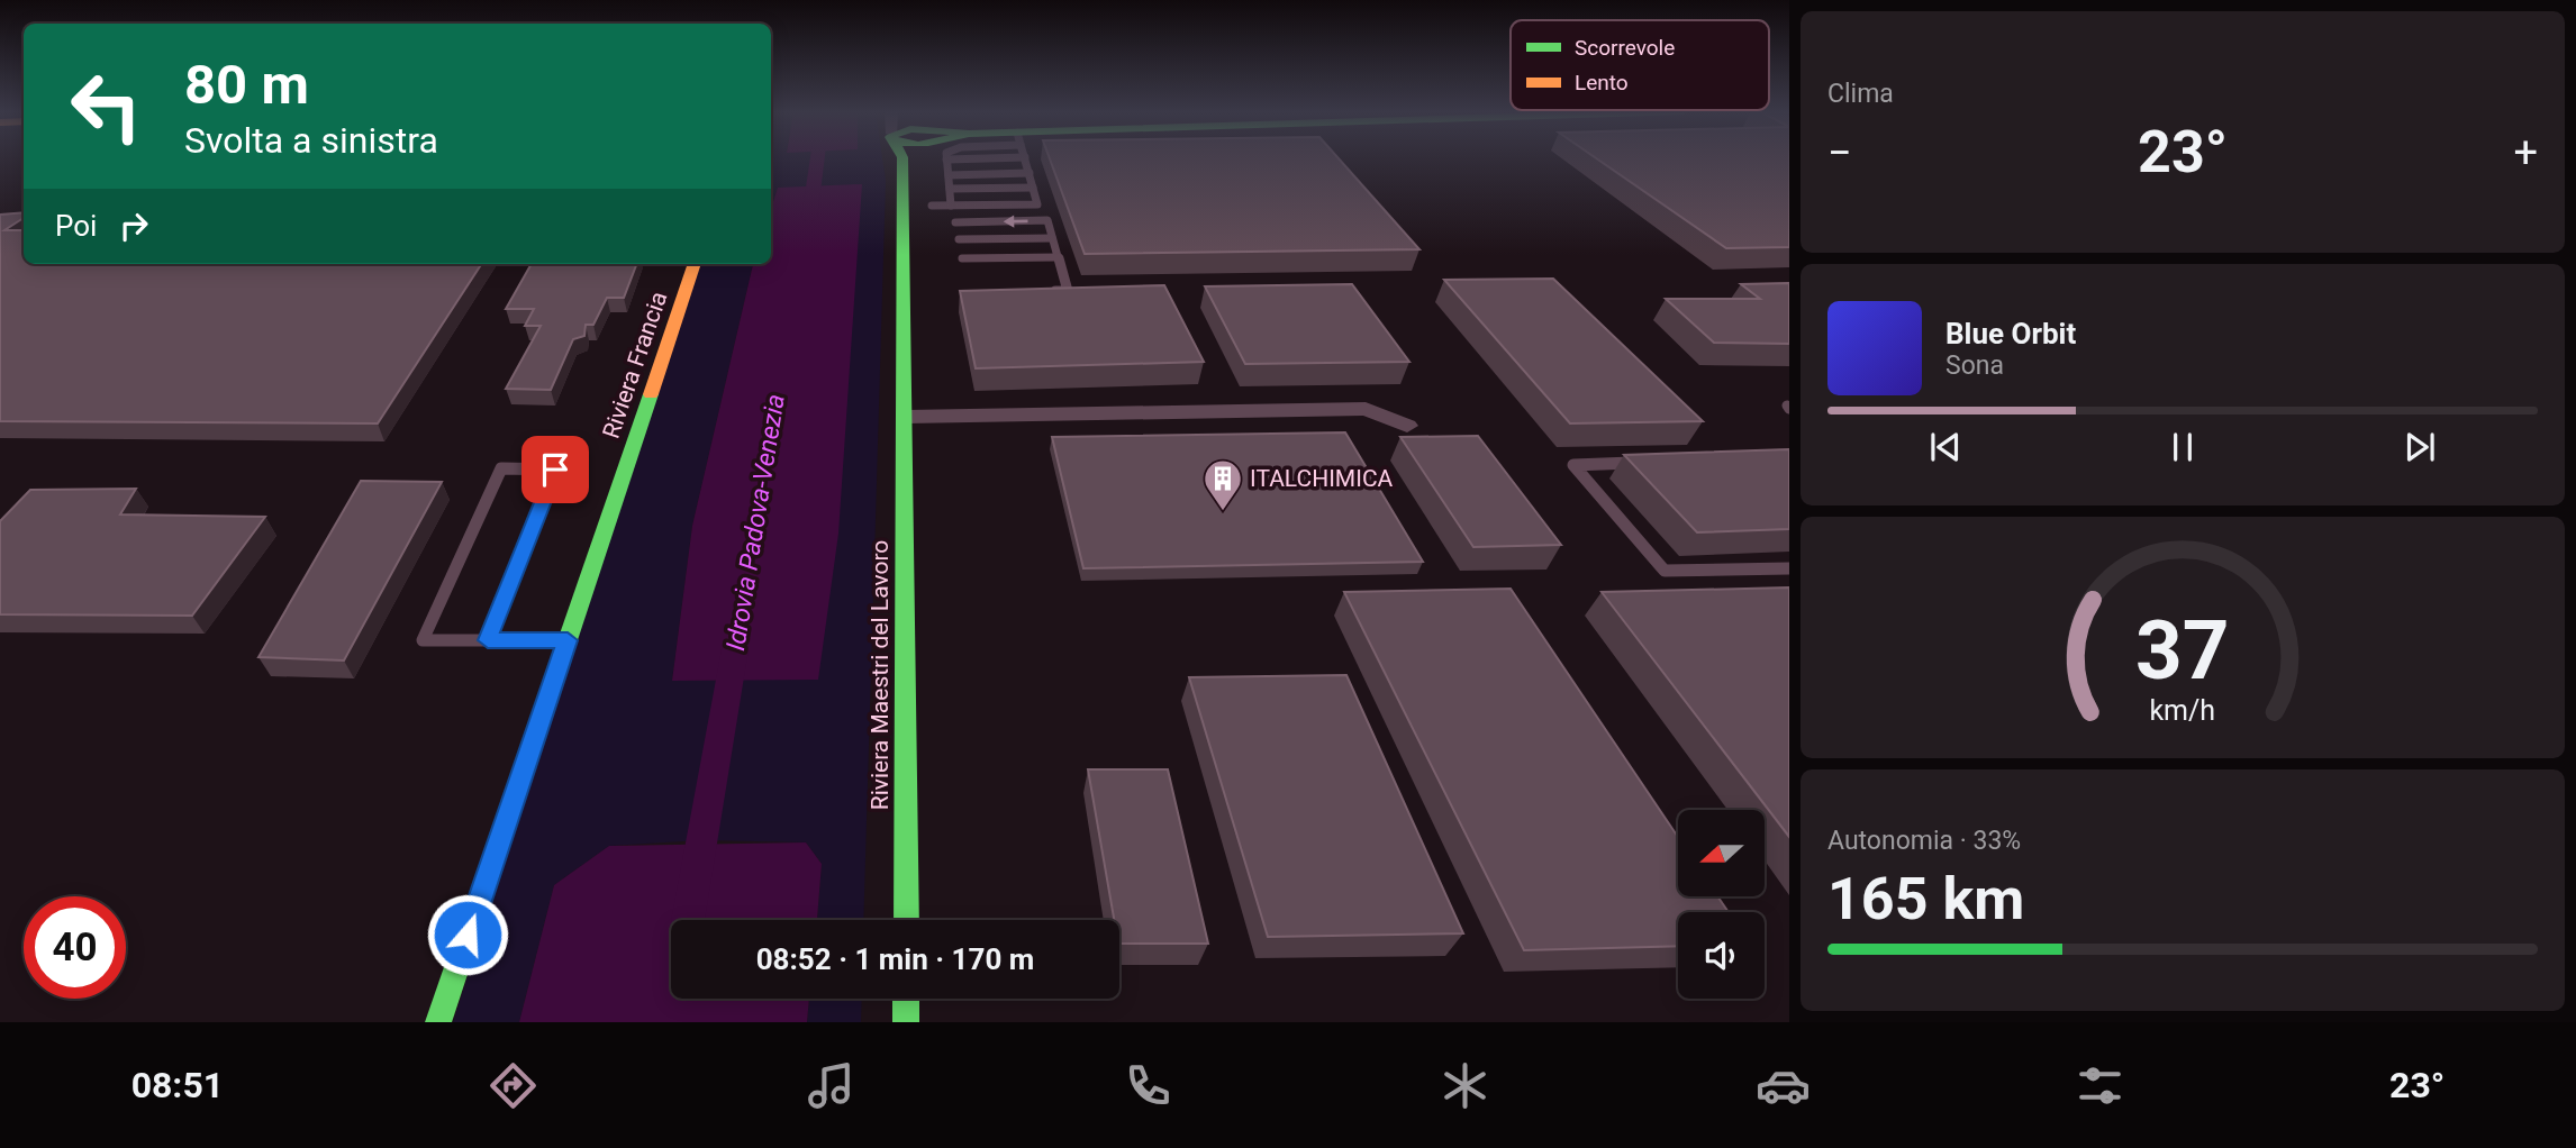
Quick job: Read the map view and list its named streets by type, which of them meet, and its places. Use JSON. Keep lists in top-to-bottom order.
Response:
{
  "streets": {
    "main road": ["Riviera Francia", "Riviera Maestri del Lavoro"]
  },
  "water": ["Idrovia Padova-Venezia"],
  "places": {
    "building": ["ITALCHIMICA"]
  },
  "legend": ["Scorrevole", "Lento"],
  "north": "left",
  "page": {
    "tile": [
      "Clima",
      ["Autonomia · 33%", "165 km"]
    ],
    "turn": ["80 m", "Svolta a sinistra"],
    "heat": ["−", "23°", "+"],
    "then": "Poi",
    "song": ["Blue Orbit", "Sona"],
    "limit": "40",
    "trip": "08:52 · 1 min · 170 m",
    "tabs": ["08:51", "23°"],
    "gauge": ["37", "km/h"]
  }
}
